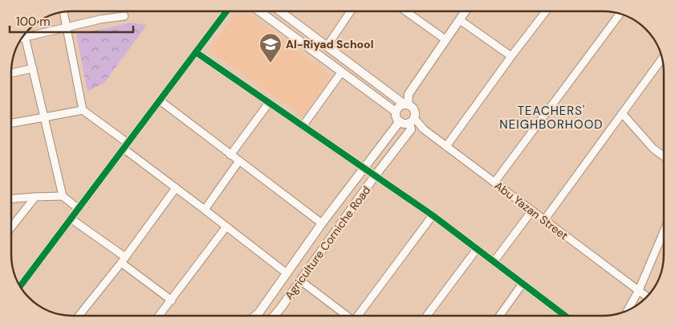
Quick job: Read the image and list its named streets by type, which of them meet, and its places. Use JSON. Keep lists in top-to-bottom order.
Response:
{
  "streets": {
    "street": ["Abu Yazan Street", "Agriculture Corniche Road"]
  },
  "crossings": [
    ["Abu Yazan Street", "Agriculture Corniche Road"]
  ],
  "districts": ["TEACHERS' NEIGHBORHOOD"],
  "places": {
    "school or university": ["Al-Riyad School"]
  },
  "scale_bar": "100 m"
}
